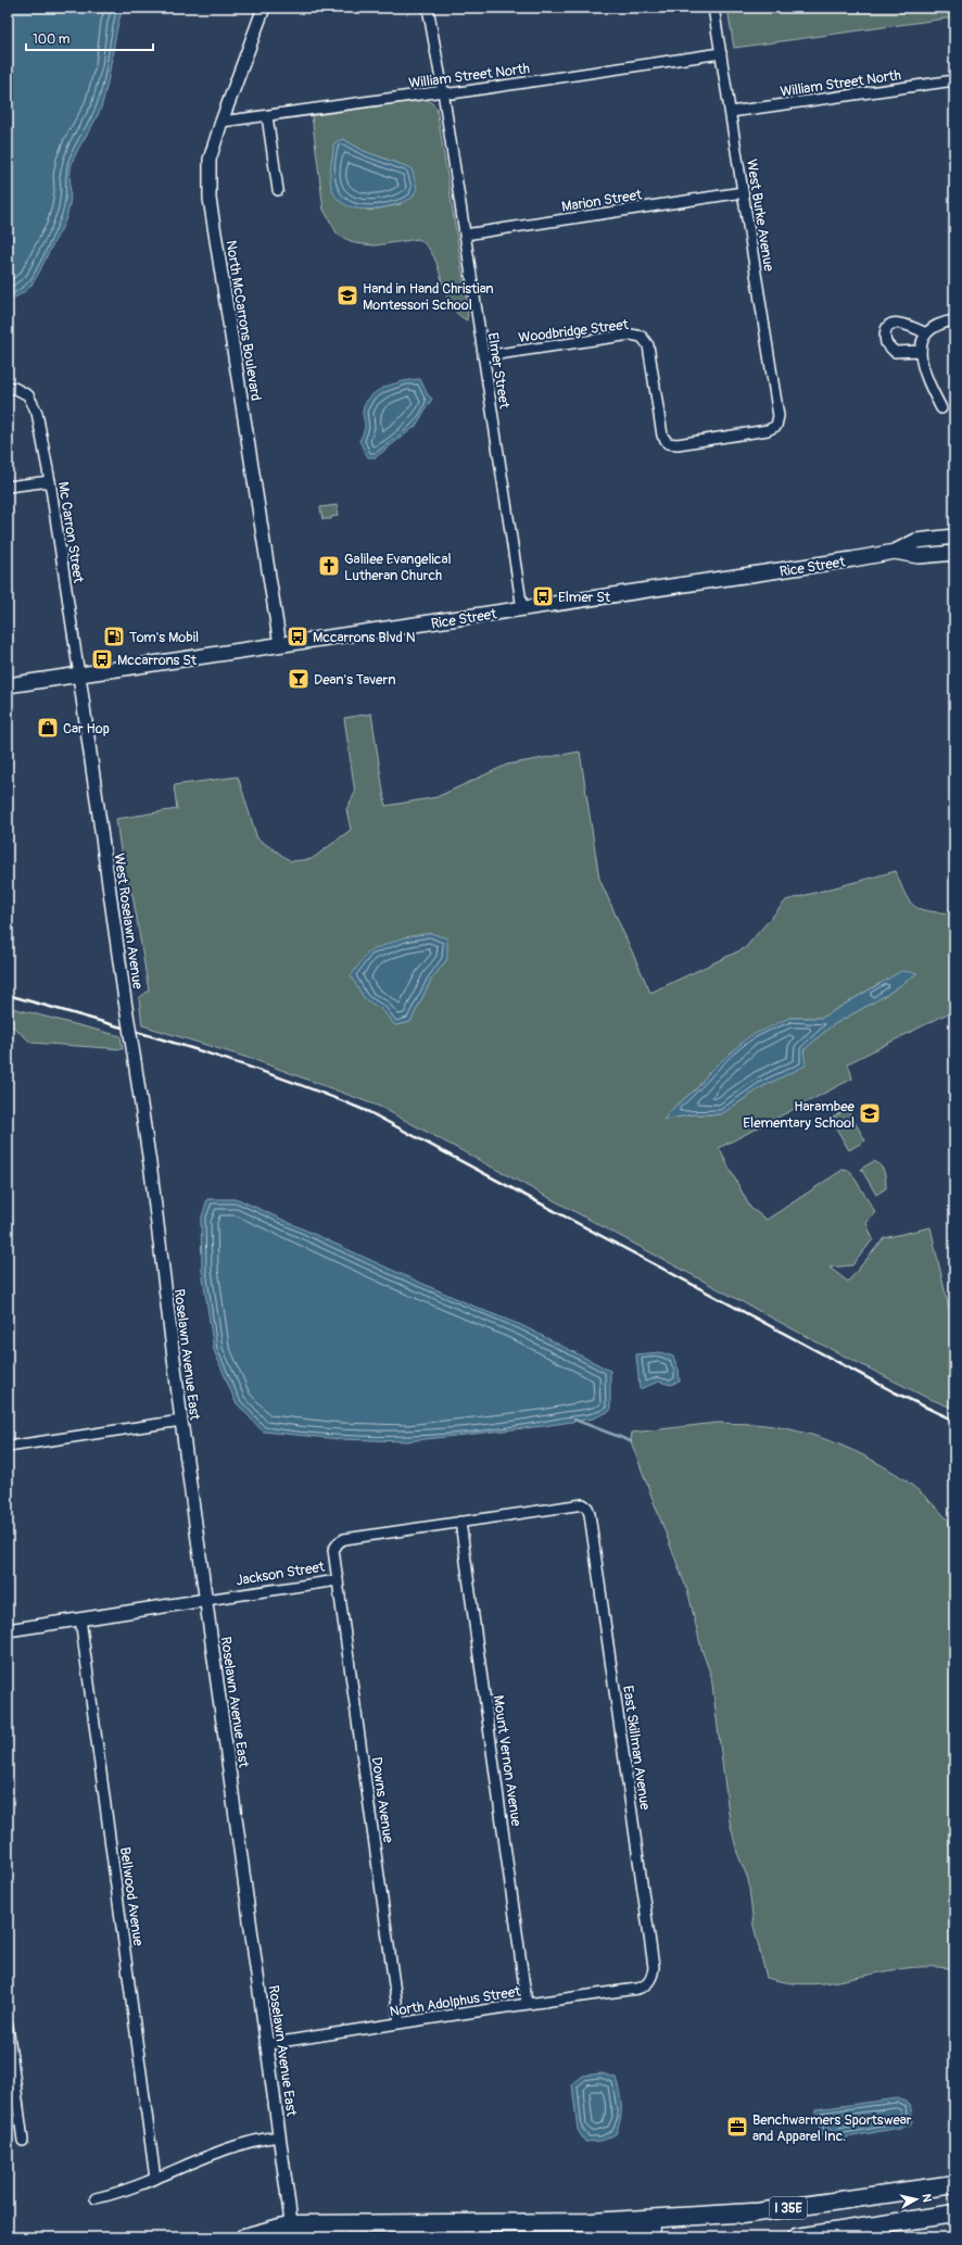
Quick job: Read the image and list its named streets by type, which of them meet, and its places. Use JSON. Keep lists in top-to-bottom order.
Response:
{
  "streets": {
    "highway": ["I 35E"],
    "main road": ["Rice Street"],
    "street": [
      "William Street North",
      "Marion Street",
      "West Burke Avenue",
      "North McCarrons Boulevard",
      "Woodbridge Street",
      "Elmer Street",
      "Mc Carron Street",
      "West Roselawn Avenue",
      "Roselawn Avenue East",
      "Jackson Street",
      "East Skillman Avenue",
      "Mount Vernon Avenue",
      "Downs Avenue",
      "Bellwood Avenue",
      "North Adolphus Street"
    ]
  },
  "crossings": [
    ["William Street North", "West Burke Avenue"],
    ["William Street North", "North McCarrons Boulevard"],
    ["William Street North", "Elmer Street"],
    ["Marion Street", "West Burke Avenue"],
    ["Marion Street", "Elmer Street"],
    ["West Burke Avenue", "Woodbridge Street"],
    ["North McCarrons Boulevard", "Rice Street"],
    ["Woodbridge Street", "Elmer Street"],
    ["Elmer Street", "Rice Street"],
    ["Mc Carron Street", "Rice Street"],
    ["Mc Carron Street", "West Roselawn Avenue"],
    ["Rice Street", "West Roselawn Avenue"],
    ["West Roselawn Avenue", "Roselawn Avenue East"],
    ["Roselawn Avenue East", "Jackson Street"],
    ["Roselawn Avenue East", "North Adolphus Street"],
    ["Jackson Street", "East Skillman Avenue"],
    ["Jackson Street", "Mount Vernon Avenue"],
    ["Jackson Street", "Downs Avenue"],
    ["Jackson Street", "Bellwood Avenue"],
    ["East Skillman Avenue", "North Adolphus Street"],
    ["Mount Vernon Avenue", "North Adolphus Street"],
    ["Downs Avenue", "North Adolphus Street"]
  ],
  "places": {
    "school or university": ["Hand in Hand Christian Montessori School", "Harambee Elementary School"],
    "church": ["Galilee Evangelical Lutheran Church"],
    "bus stop": ["Elmer St", "Mccarrons Blvd N", "Mccarrons St"],
    "fuel station": ["Tom's Mobil"],
    "bar": ["Dean's Tavern"],
    "shop": ["Car Hop"],
    "office": ["Benchwarmers Sportswear and Apparel Inc."]
  },
  "scale_bar": "100 m",
  "north": "right"
}
